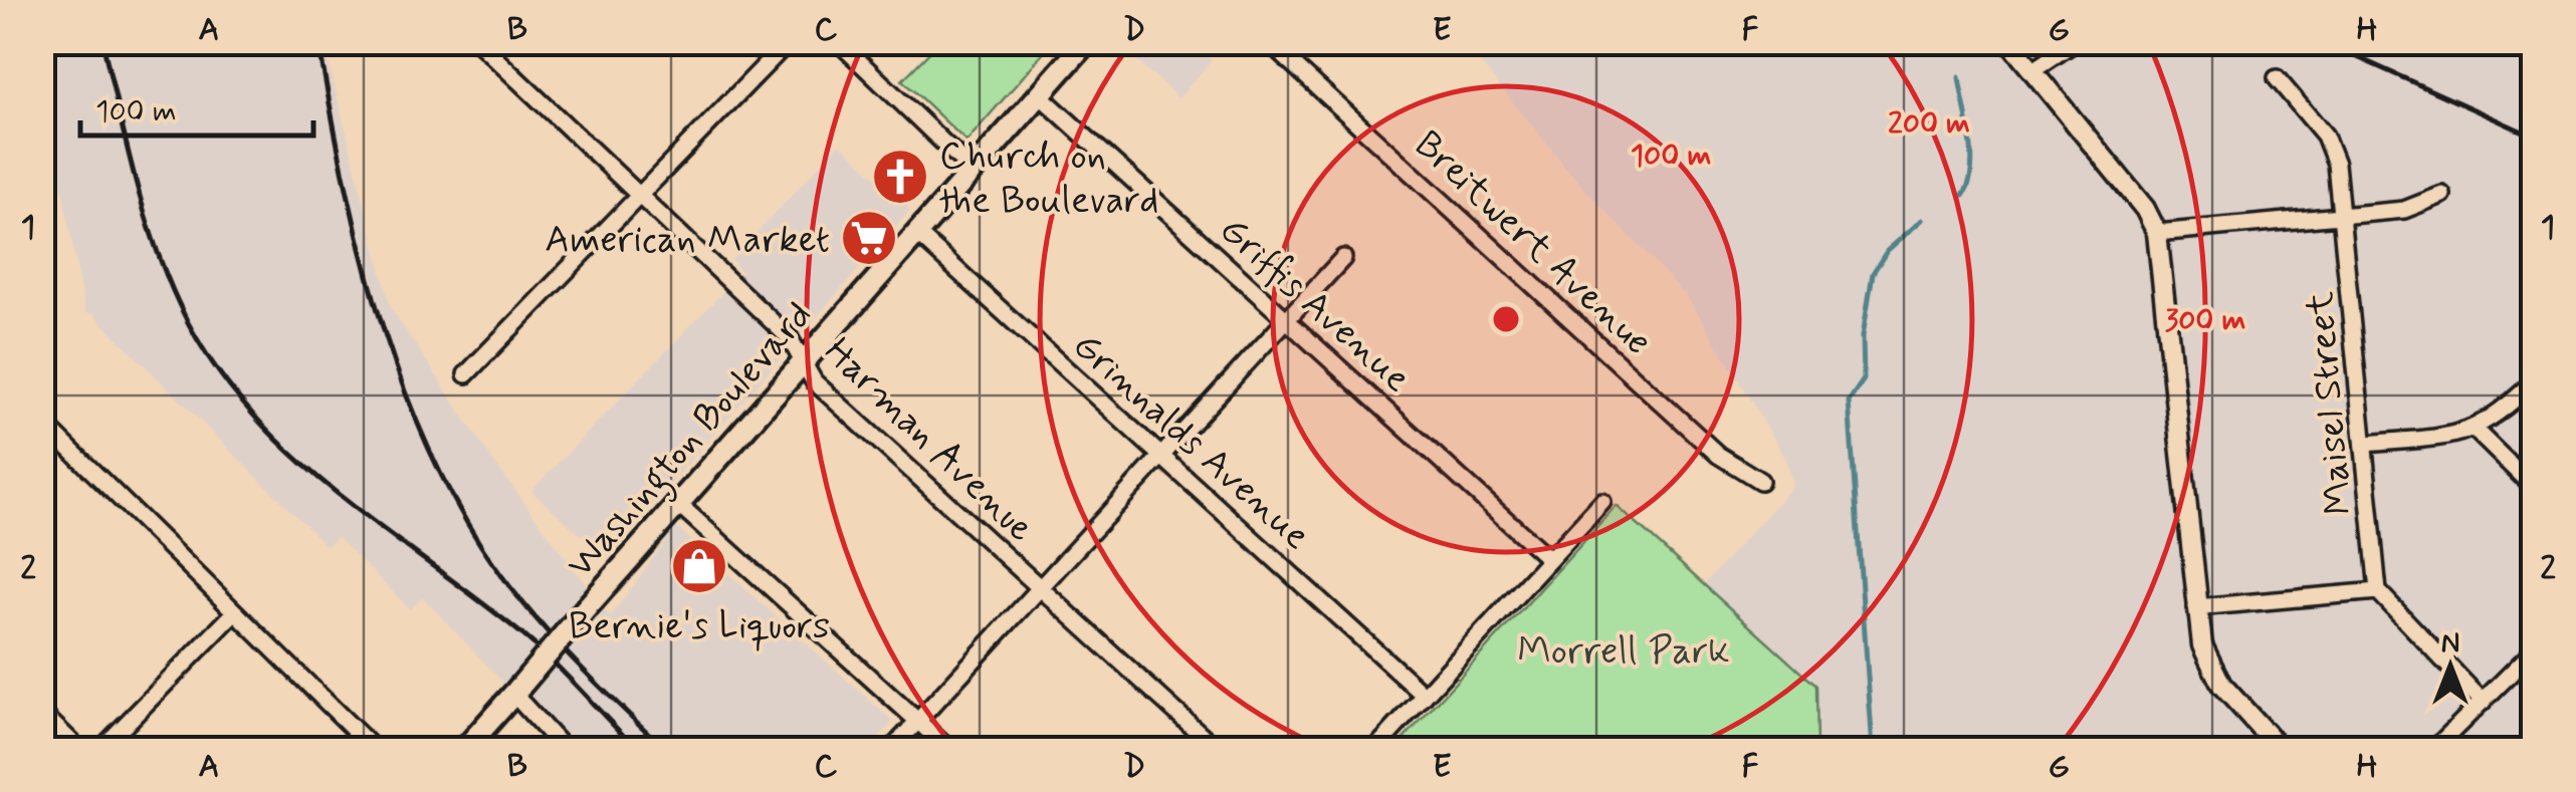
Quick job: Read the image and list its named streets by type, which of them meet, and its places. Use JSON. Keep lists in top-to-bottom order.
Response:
{
  "streets": {
    "main road": ["Washington Boulevard"],
    "street": [
      "Breitwert Avenue",
      "Griffis Avenue",
      "Maisel Street",
      "Harman Avenue",
      "Grinnalds Avenue"
    ]
  },
  "crossings": [
    ["Griffis Avenue", "Washington Boulevard"],
    ["Washington Boulevard", "Harman Avenue"],
    ["Washington Boulevard", "Grinnalds Avenue"]
  ],
  "parks": ["Morrell Park"],
  "places": {
    "church": ["Church on the Boulevard"],
    "supermarket": ["American Market"],
    "shop": ["Bernie's Liquors"]
  },
  "scale_bar": "100 m",
  "north": "top",
  "grid": {
    "columns": [
      "A",
      "B",
      "C",
      "D",
      "E",
      "F",
      "G",
      "H"
    ],
    "rows": ["1", "2"]
  },
  "rings": ["200 m", "100 m", "300 m"]
}
